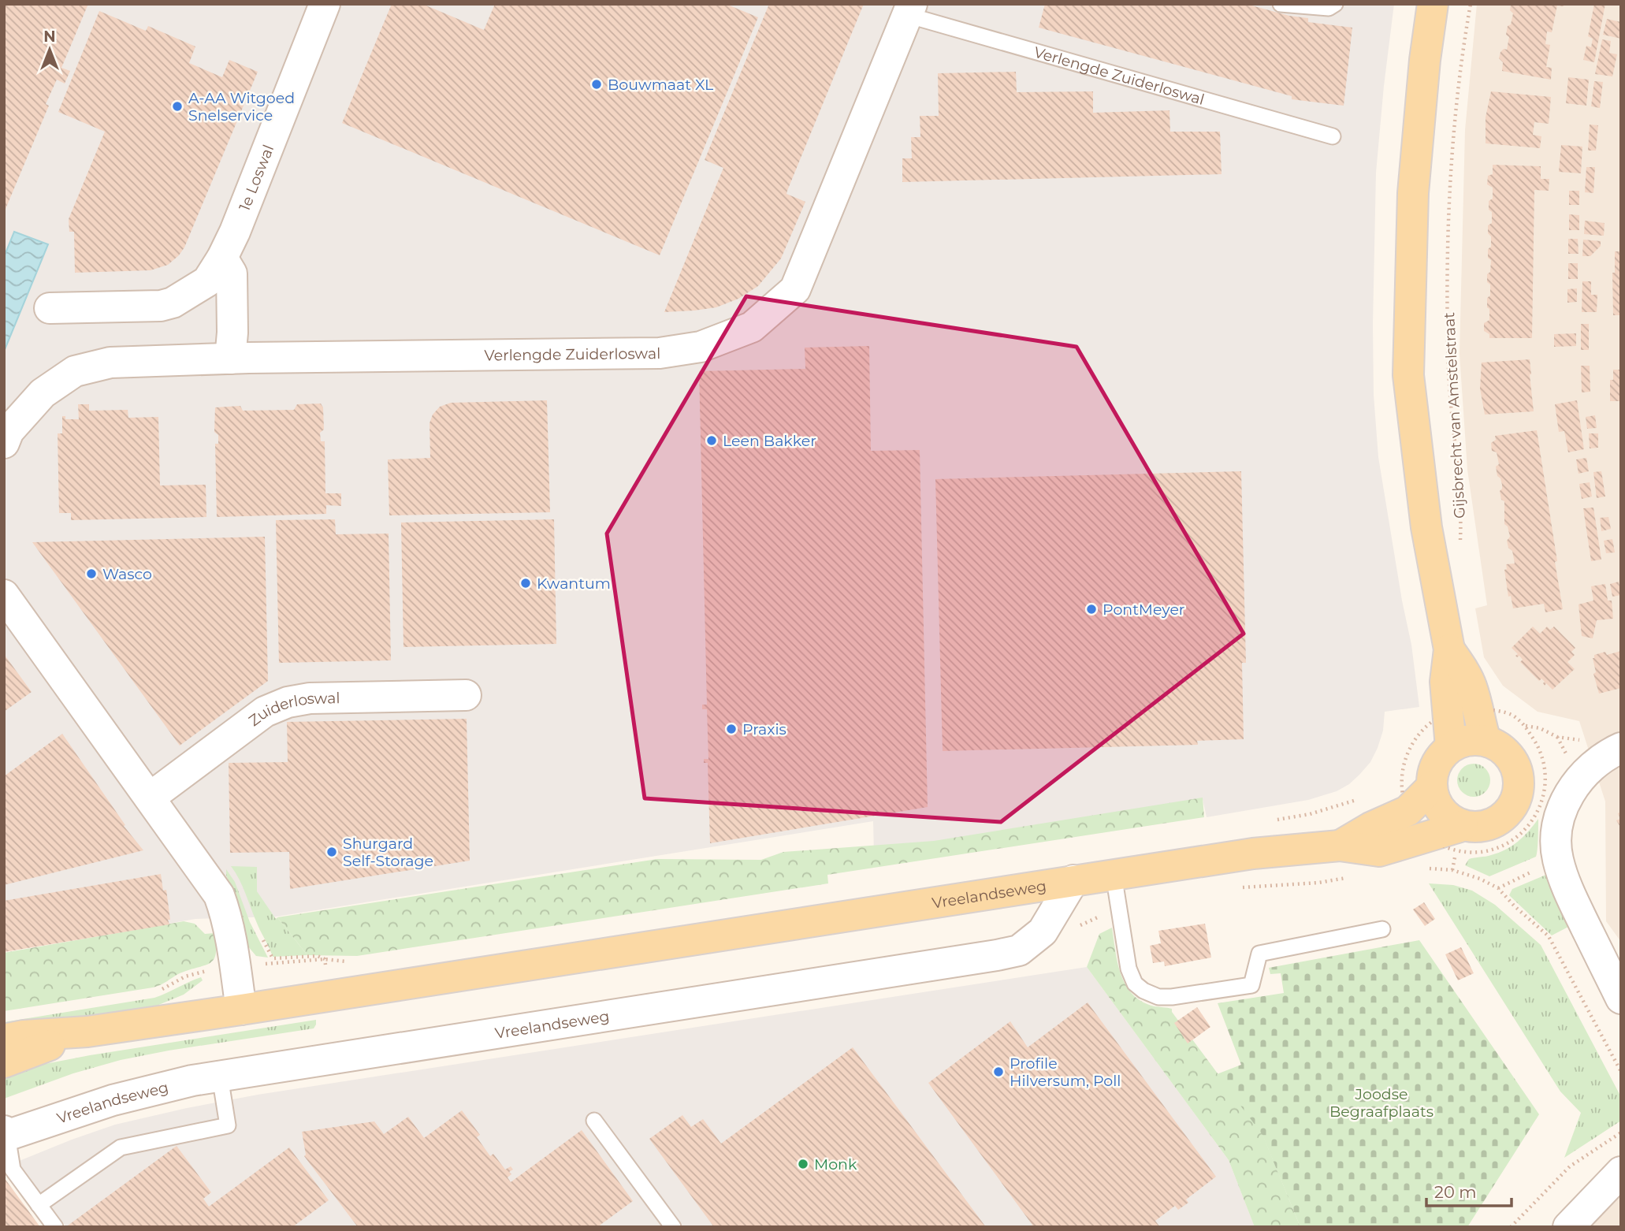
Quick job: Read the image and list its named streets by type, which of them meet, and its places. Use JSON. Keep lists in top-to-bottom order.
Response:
{
  "streets": {
    "main road": ["Vreelandseweg"],
    "street": ["Verlengde Zuiderloswal", "1e Loswal", "Zuiderloswal"],
    "path": ["Gijsbrecht van Amstelstraat"]
  },
  "parks": ["Joodse Begraafplaats"],
  "places": [
    "Bouwmaat XL",
    "A-AA Witgoed Snelservice",
    "Leen Bakker",
    "Wasco",
    "Kwantum",
    "PontMeyer",
    "Praxis",
    "Shurgard Self-Storage",
    "Profile Hilversum, Poll",
    "Monk"
  ],
  "scale_bar": "20 m",
  "north": "top"
}
